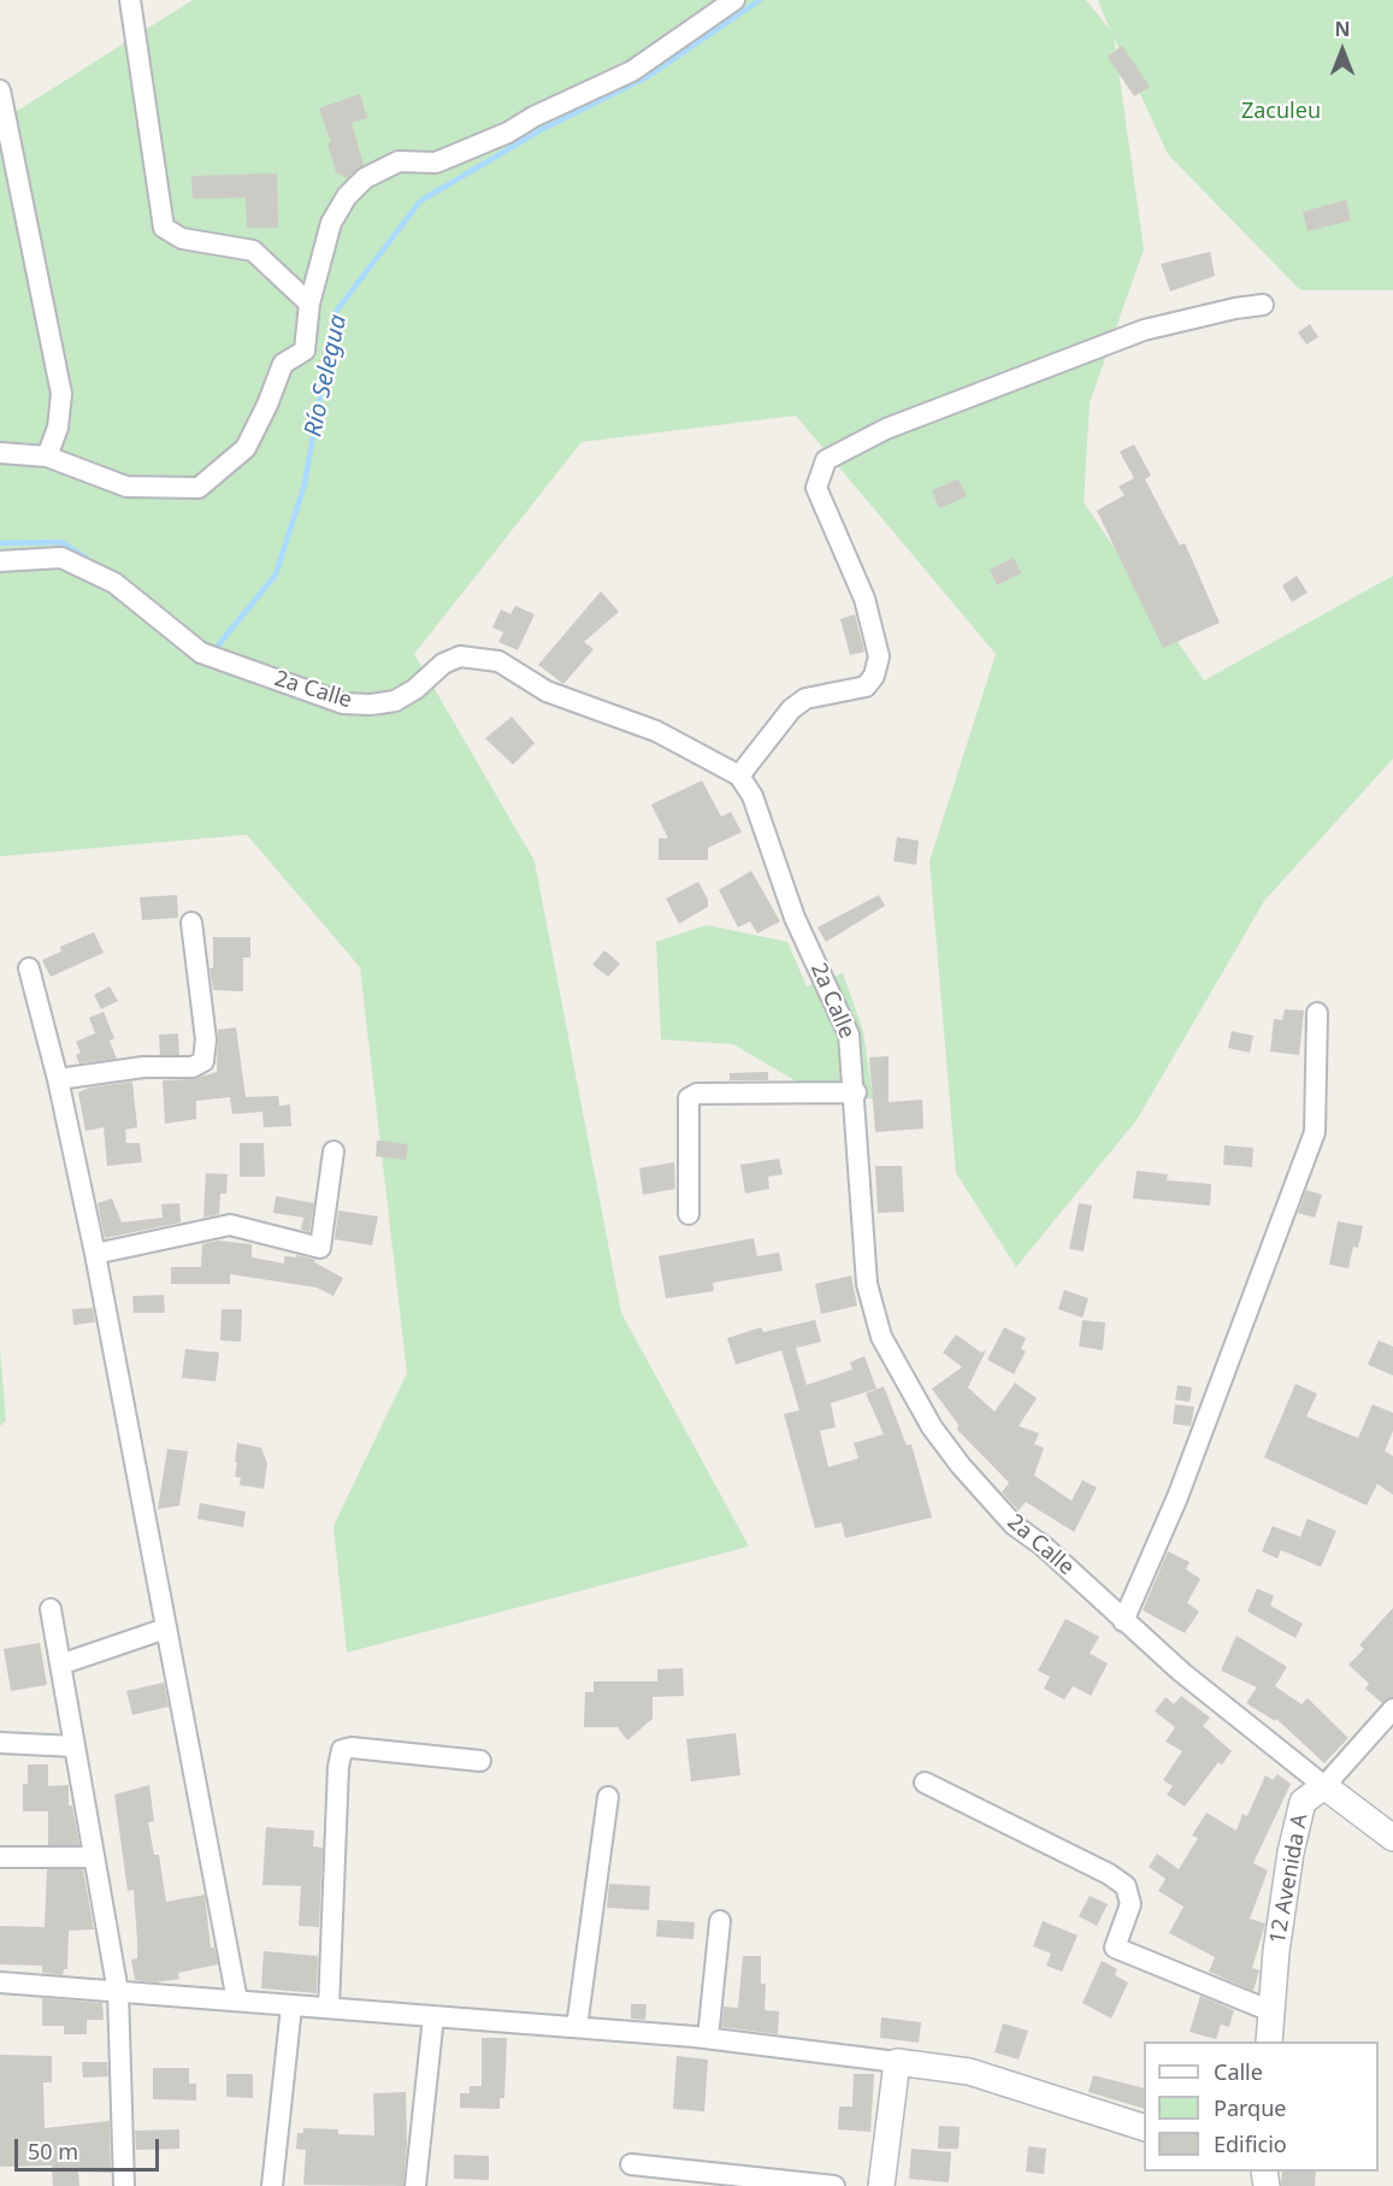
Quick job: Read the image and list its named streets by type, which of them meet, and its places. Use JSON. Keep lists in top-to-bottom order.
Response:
{
  "streets": {
    "street": ["2a Calle", "12 Avenida A"]
  },
  "crossings": [
    ["2a Calle", "12 Avenida A"]
  ],
  "water": ["Río Selegua"],
  "parks": ["Zaculeu"],
  "legend": ["Calle", "Parque", "Edificio"],
  "scale_bar": "50 m",
  "north": "top"
}
